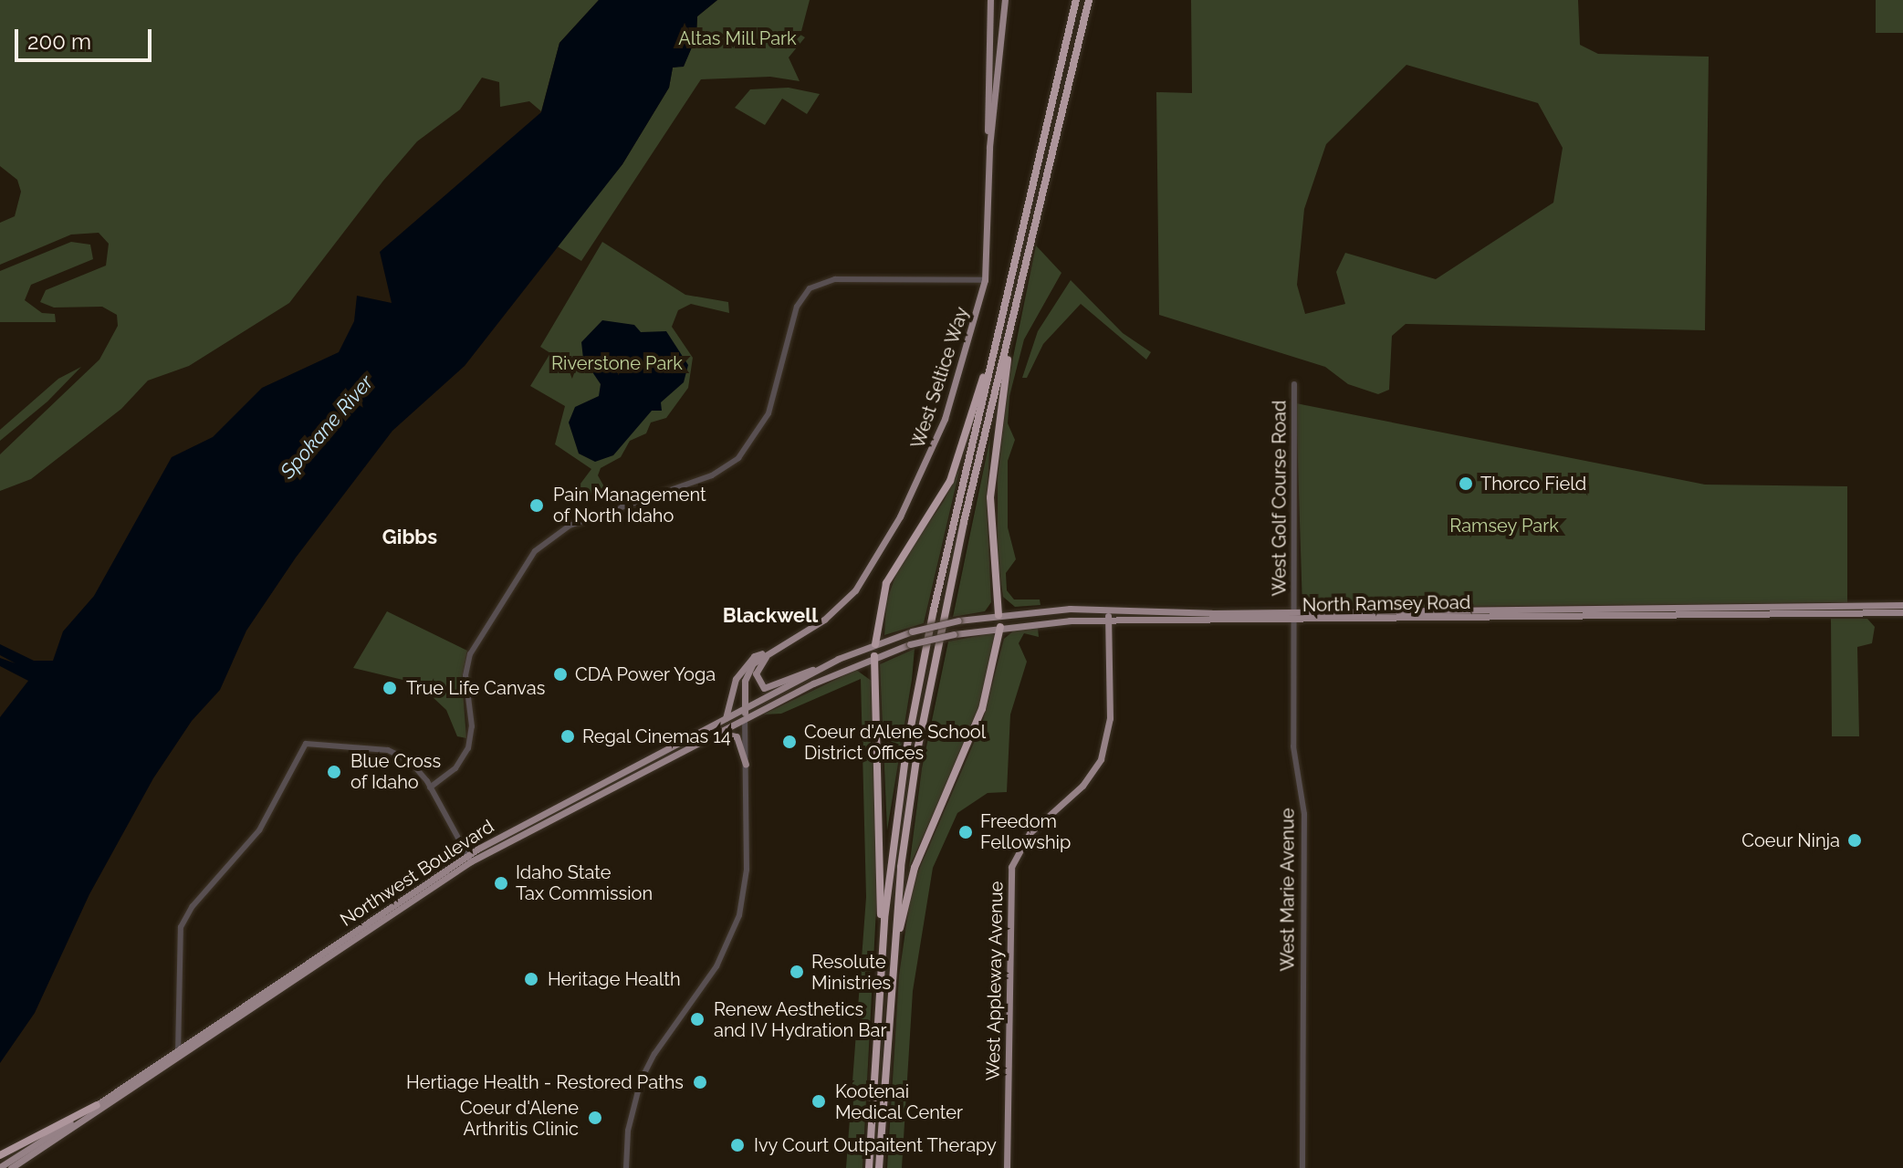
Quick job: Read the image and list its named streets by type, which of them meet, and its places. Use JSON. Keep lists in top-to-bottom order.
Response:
{
  "streets": {
    "main road": [
      "West Seltice Way",
      "North Ramsey Road",
      "Northwest Boulevard",
      "West Appleway Avenue"
    ],
    "street": ["West Golf Course Road", "West Marie Avenue"]
  },
  "crossings": [
    ["West Seltice Way", "Northwest Boulevard"],
    ["West Golf Course Road", "North Ramsey Road"],
    ["West Golf Course Road", "West Marie Avenue"],
    ["North Ramsey Road", "Northwest Boulevard"],
    ["North Ramsey Road", "West Marie Avenue"],
    ["North Ramsey Road", "West Appleway Avenue"]
  ],
  "districts": ["Gibbs", "Blackwell"],
  "water": ["Spokane River"],
  "parks": ["Altas Mill Park", "Riverstone Park", "Ramsey Park"],
  "places": [
    "Thorco Field",
    "Pain Management of North Idaho",
    "CDA Power Yoga",
    "True Life Canvas",
    "Regal Cinemas 14",
    "Coeur d'Alene School District Offices",
    "Blue Cross of Idaho",
    "Freedom Fellowship",
    "Coeur Ninja",
    "Idaho State Tax Commission",
    "Resolute Ministries",
    "Heritage Health",
    "Renew Aesthetics and IV Hydration Bar",
    "Hertiage Health - Restored Paths",
    "Kootenai Medical Center",
    "Coeur d'Alene Arthritis Clinic",
    "Ivy Court Outpaitent Therapy"
  ],
  "scale_bar": "200 m"
}
